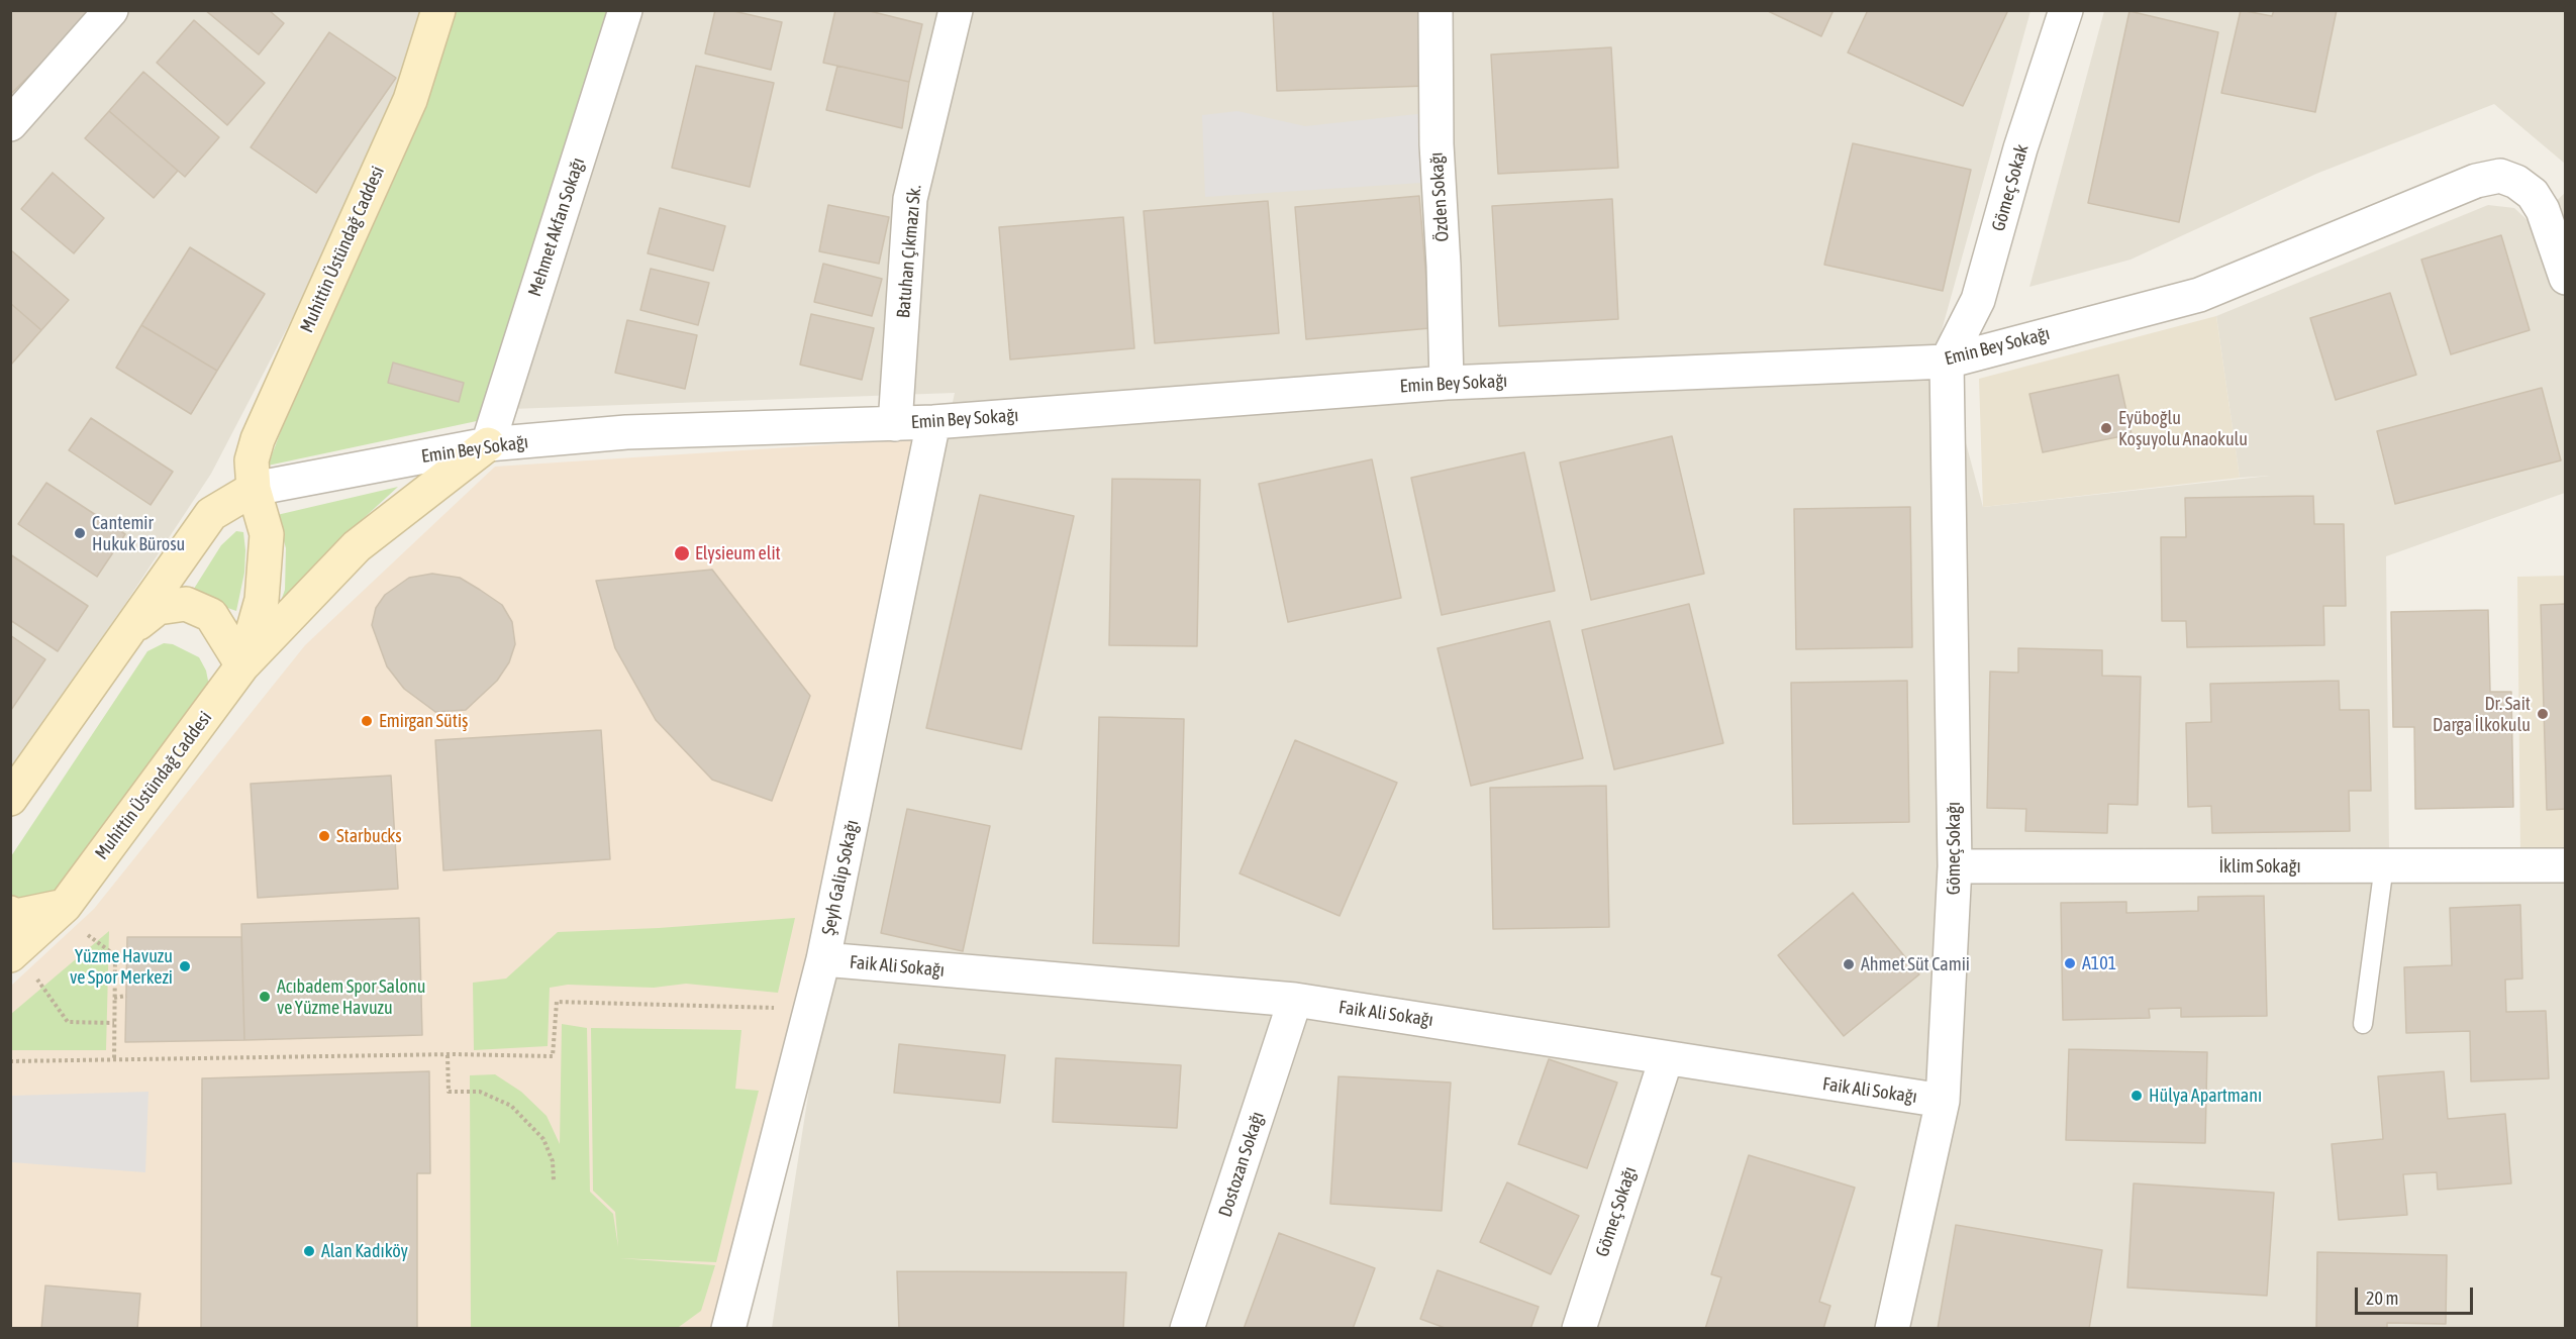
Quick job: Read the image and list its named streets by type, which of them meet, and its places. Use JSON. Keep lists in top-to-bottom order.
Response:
{
  "streets": {
    "street": [
      "Gömeç Sokak",
      "Özden Sokağı",
      "Mehmet Akfan Sokağı",
      "Muhittin Üstündağ Caddesi",
      "Batuhan Çıkmazı Sk.",
      "Emin Bey Sokağı",
      "Gömeç Sokağı",
      "İklim Sokağı",
      "Şeyh Galip Sokağı",
      "Faik Ali Sokağı",
      "Dostozan Sokağı"
    ]
  },
  "crossings": [
    ["Gömeç Sokak", "Emin Bey Sokağı"],
    ["Gömeç Sokak", "Gömeç Sokağı"],
    ["Özden Sokağı", "Emin Bey Sokağı"],
    ["Mehmet Akfan Sokağı", "Muhittin Üstündağ Caddesi"],
    ["Mehmet Akfan Sokağı", "Emin Bey Sokağı"],
    ["Muhittin Üstündağ Caddesi", "Emin Bey Sokağı"],
    ["Batuhan Çıkmazı Sk.", "Emin Bey Sokağı"],
    ["Emin Bey Sokağı", "Gömeç Sokağı"],
    ["Emin Bey Sokağı", "Şeyh Galip Sokağı"],
    ["Gömeç Sokağı", "İklim Sokağı"],
    ["Gömeç Sokağı", "Faik Ali Sokağı"],
    ["Şeyh Galip Sokağı", "Faik Ali Sokağı"],
    ["Faik Ali Sokağı", "Dostozan Sokağı"]
  ],
  "places": [
    "Eyüboğlu Koşuyolu Anaokulu",
    "Cantemir Hukuk Bürosu",
    "Elysieum elit",
    "Dr. Sait Darga İlkokulu",
    "Emirgan Sütiş",
    "Starbucks",
    "A101",
    "Ahmet Süt Camii",
    "Yüzme Havuzu ve Spor Merkezi",
    "Acıbadem Spor Salonu ve Yüzme Havuzu",
    "Hülya Apartmanı",
    "Alan Kadıköy"
  ],
  "scale_bar": "20 m"
}
